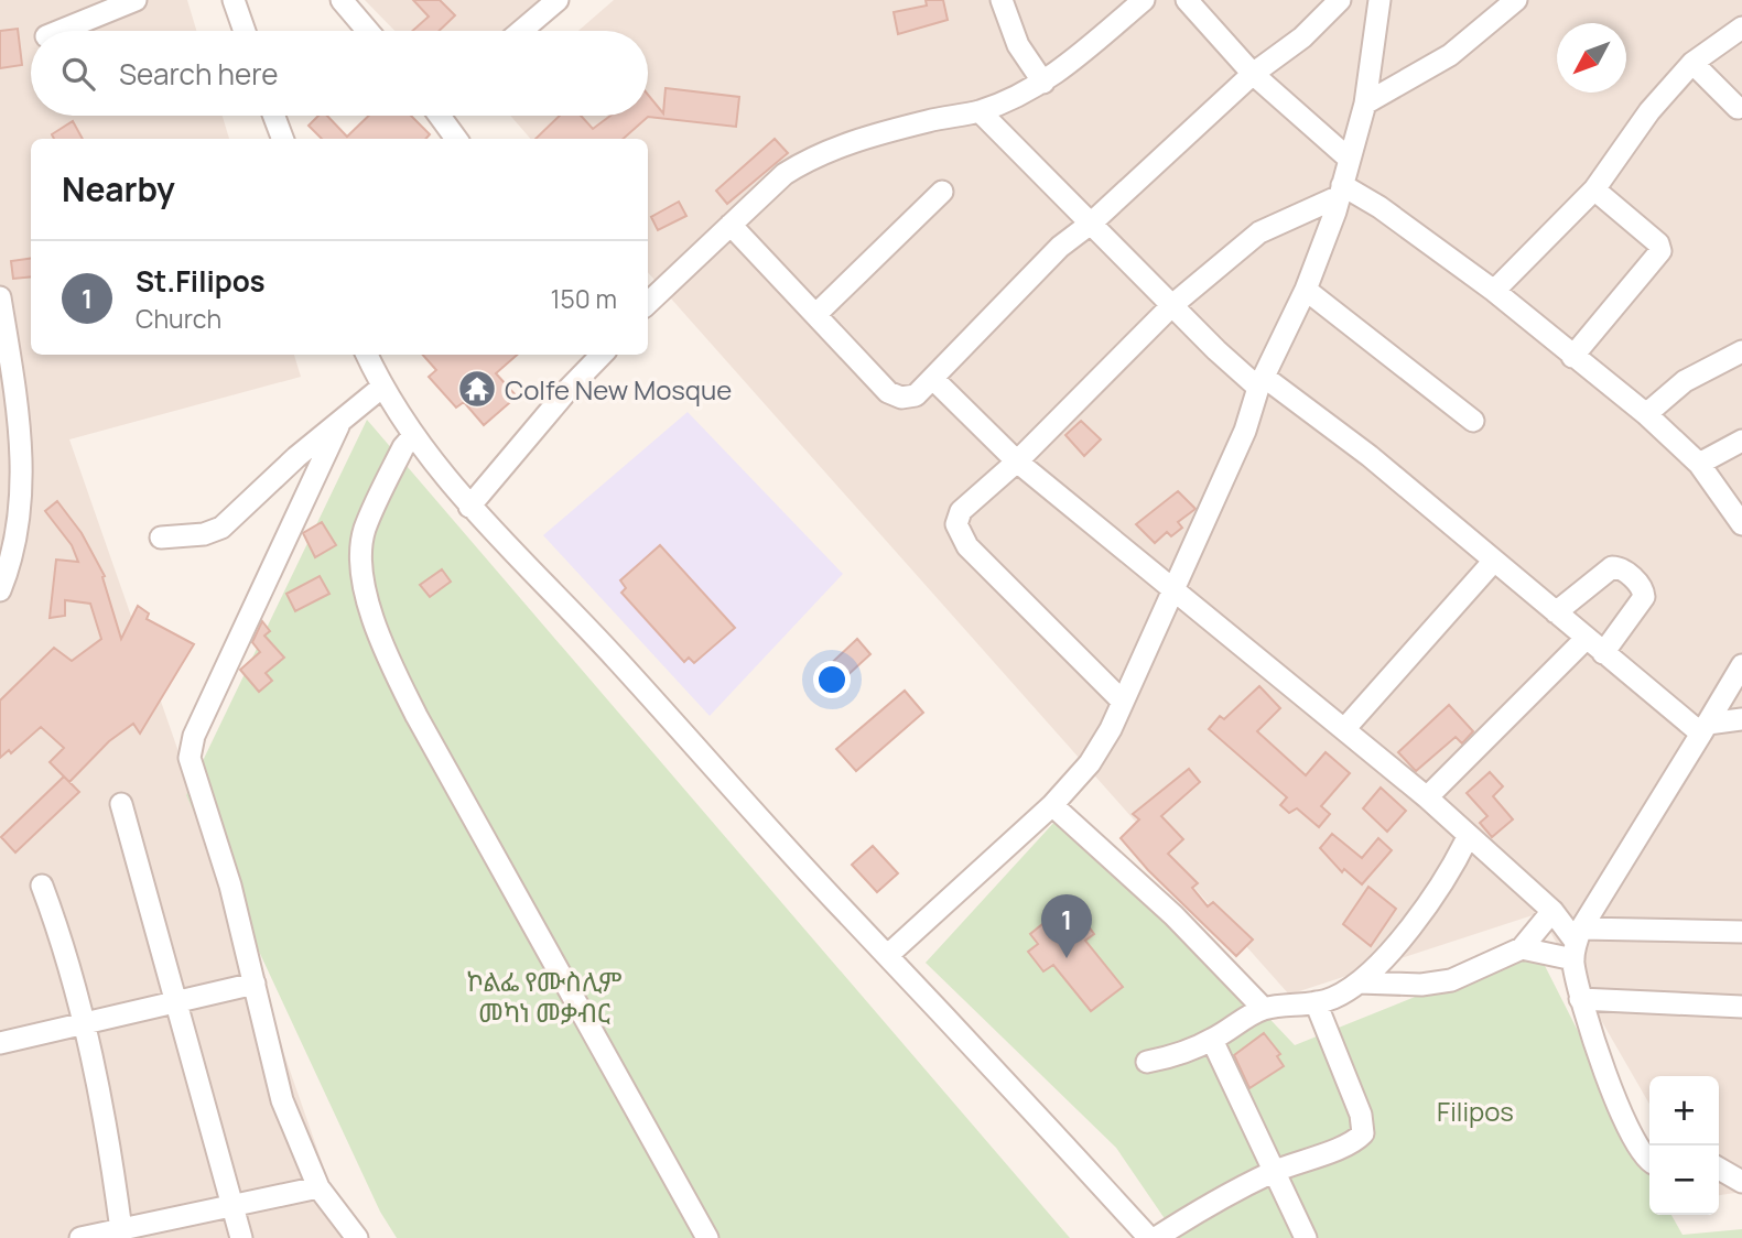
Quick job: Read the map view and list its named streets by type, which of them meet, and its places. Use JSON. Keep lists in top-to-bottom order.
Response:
{
  "parks": ["ኮልፌ የሙስሊም መካነ መቃብር", "Filipos"],
  "places": {
    "temple": ["Colfe New Mosque"]
  },
  "north": "bottom left",
  "page": {
    "search": "Search here",
    "heading": "Nearby",
    "list": [
      {
        "mark": "1",
        "name": "St.Filipos",
        "note": "Church",
        "value": "150 m"
      }
    ],
    "pins": "1",
    "map_buttons": ["+", "−"]
  }
}
